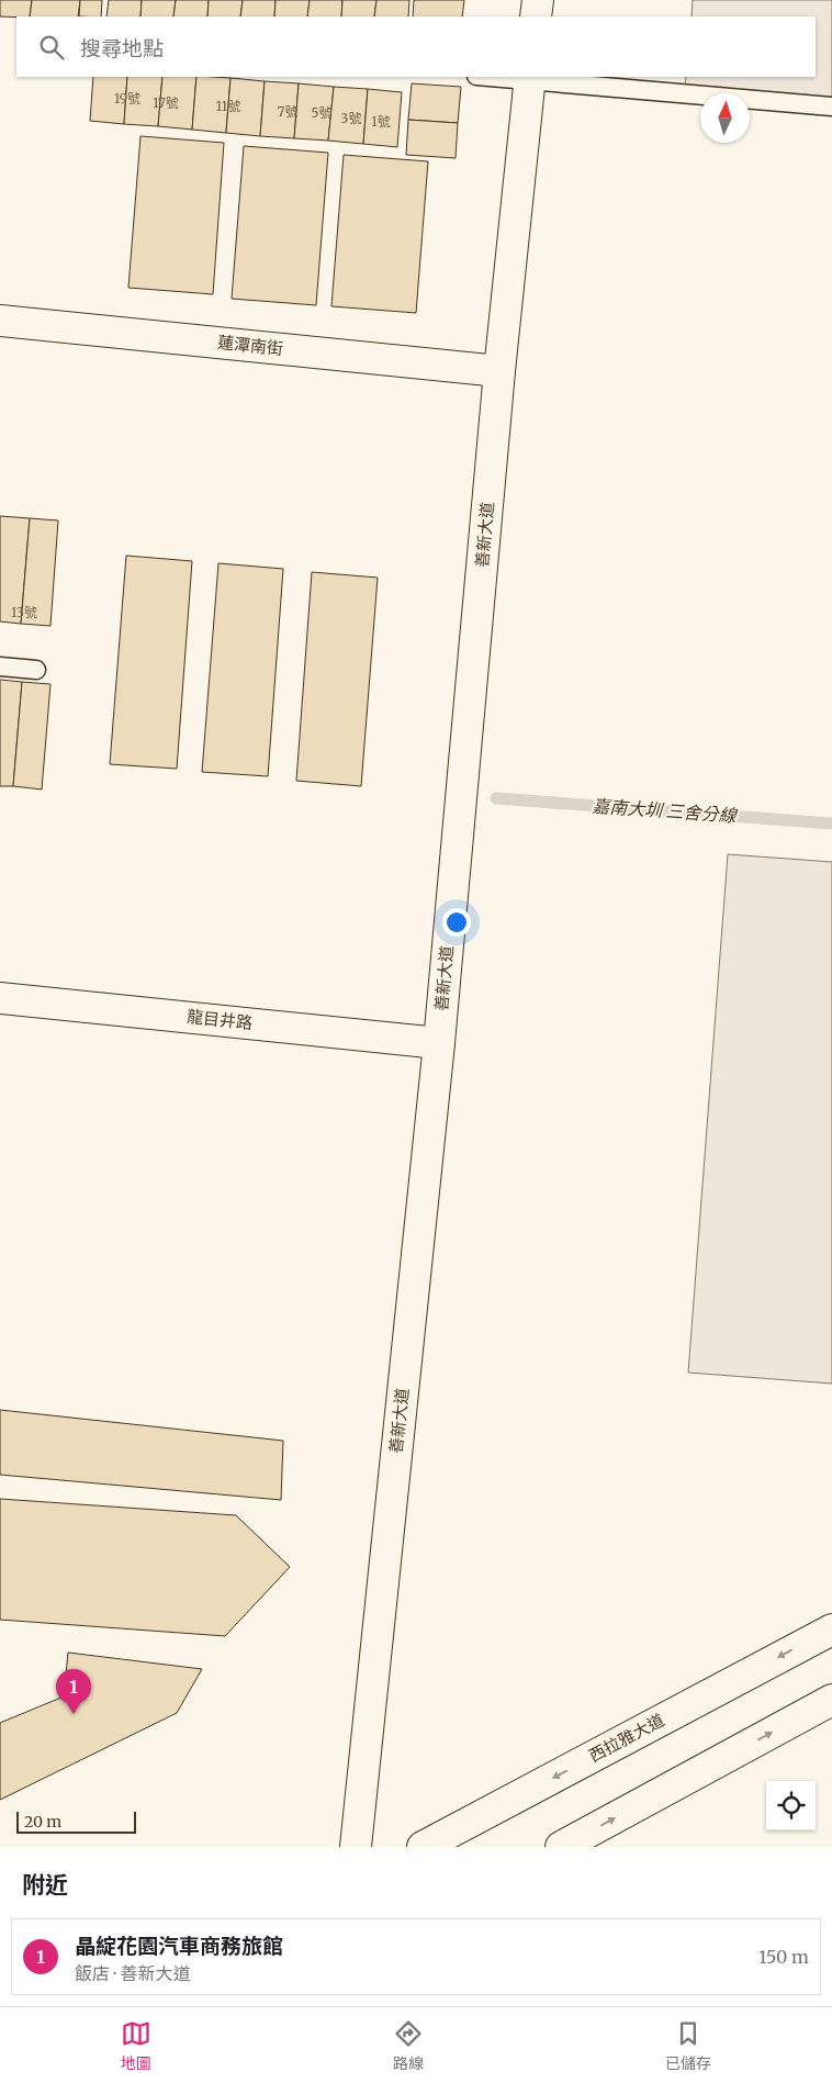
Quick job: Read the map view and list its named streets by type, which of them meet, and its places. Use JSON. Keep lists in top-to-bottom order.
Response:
{
  "streets": {
    "street": [
      "蓮潭南街",
      "善新大道",
      "龍目井路",
      "西拉雅大道"
    ]
  },
  "crossings": [
    ["蓮潭南街", "善新大道"],
    ["善新大道", "龍目井路"]
  ],
  "water": ["嘉南大圳 三舍分線"],
  "house_numbers": [
    "19號",
    "17號",
    "11號",
    "7號",
    "5號",
    "3號",
    "1號",
    "13號"
  ],
  "scale_bar": "20 m",
  "north": "top",
  "page": {
    "search": "搜尋地點",
    "pins": "1",
    "scale": "20 m",
    "heading": "附近",
    "list": [
      {
        "mark": "1",
        "name": "晶綻花園汽車商務旅館",
        "note": "飯店 · 善新大道",
        "value": "150 m"
      }
    ],
    "nav": ["地圖", "路線", "已儲存"]
  }
}
